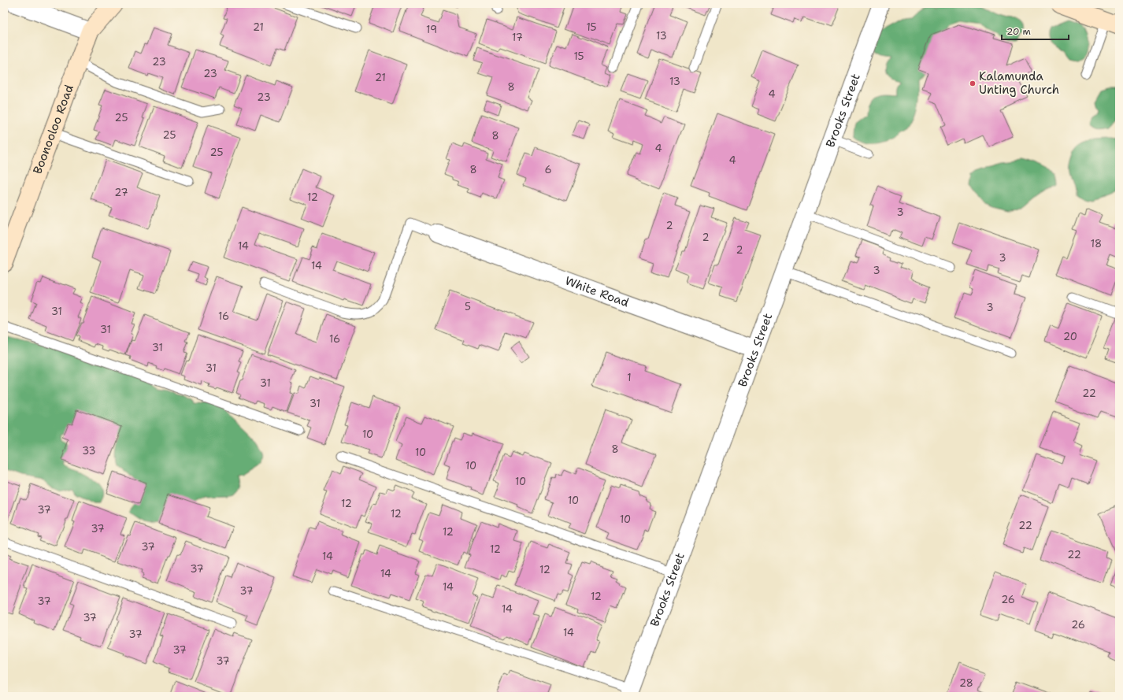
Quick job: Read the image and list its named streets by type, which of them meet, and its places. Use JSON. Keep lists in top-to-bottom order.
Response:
{
  "streets": {
    "street": ["Brooks Street", "Boonooloo Road", "White Road"]
  },
  "crossings": [
    ["Brooks Street", "White Road"]
  ],
  "places": ["Kalamunda Unting Church"],
  "house_numbers": [
    "21",
    "15",
    "19",
    "13",
    "17",
    "15",
    "23",
    "23",
    "21",
    "13",
    "8",
    "4",
    "23",
    "25",
    "25",
    "8",
    "4",
    "25",
    "4",
    "8",
    "6",
    "27",
    "12",
    "3",
    "2",
    "2",
    "18",
    "14",
    "2",
    "3",
    "14",
    "3",
    "5",
    "3",
    "31",
    "16",
    "31",
    "20",
    "16",
    "31",
    "31",
    "1",
    "31",
    "22",
    "31",
    "10",
    "8",
    "33",
    "10",
    "10",
    "10",
    "10",
    "12",
    "37",
    "12",
    "10",
    "22",
    "37",
    "12",
    "37",
    "12",
    "22",
    "14",
    "37",
    "12",
    "14",
    "14",
    "37",
    "12",
    "26",
    "37",
    "14",
    "37",
    "26",
    "14",
    "37",
    "37",
    "37",
    "28"
  ],
  "scale_bar": "20 m"
}
